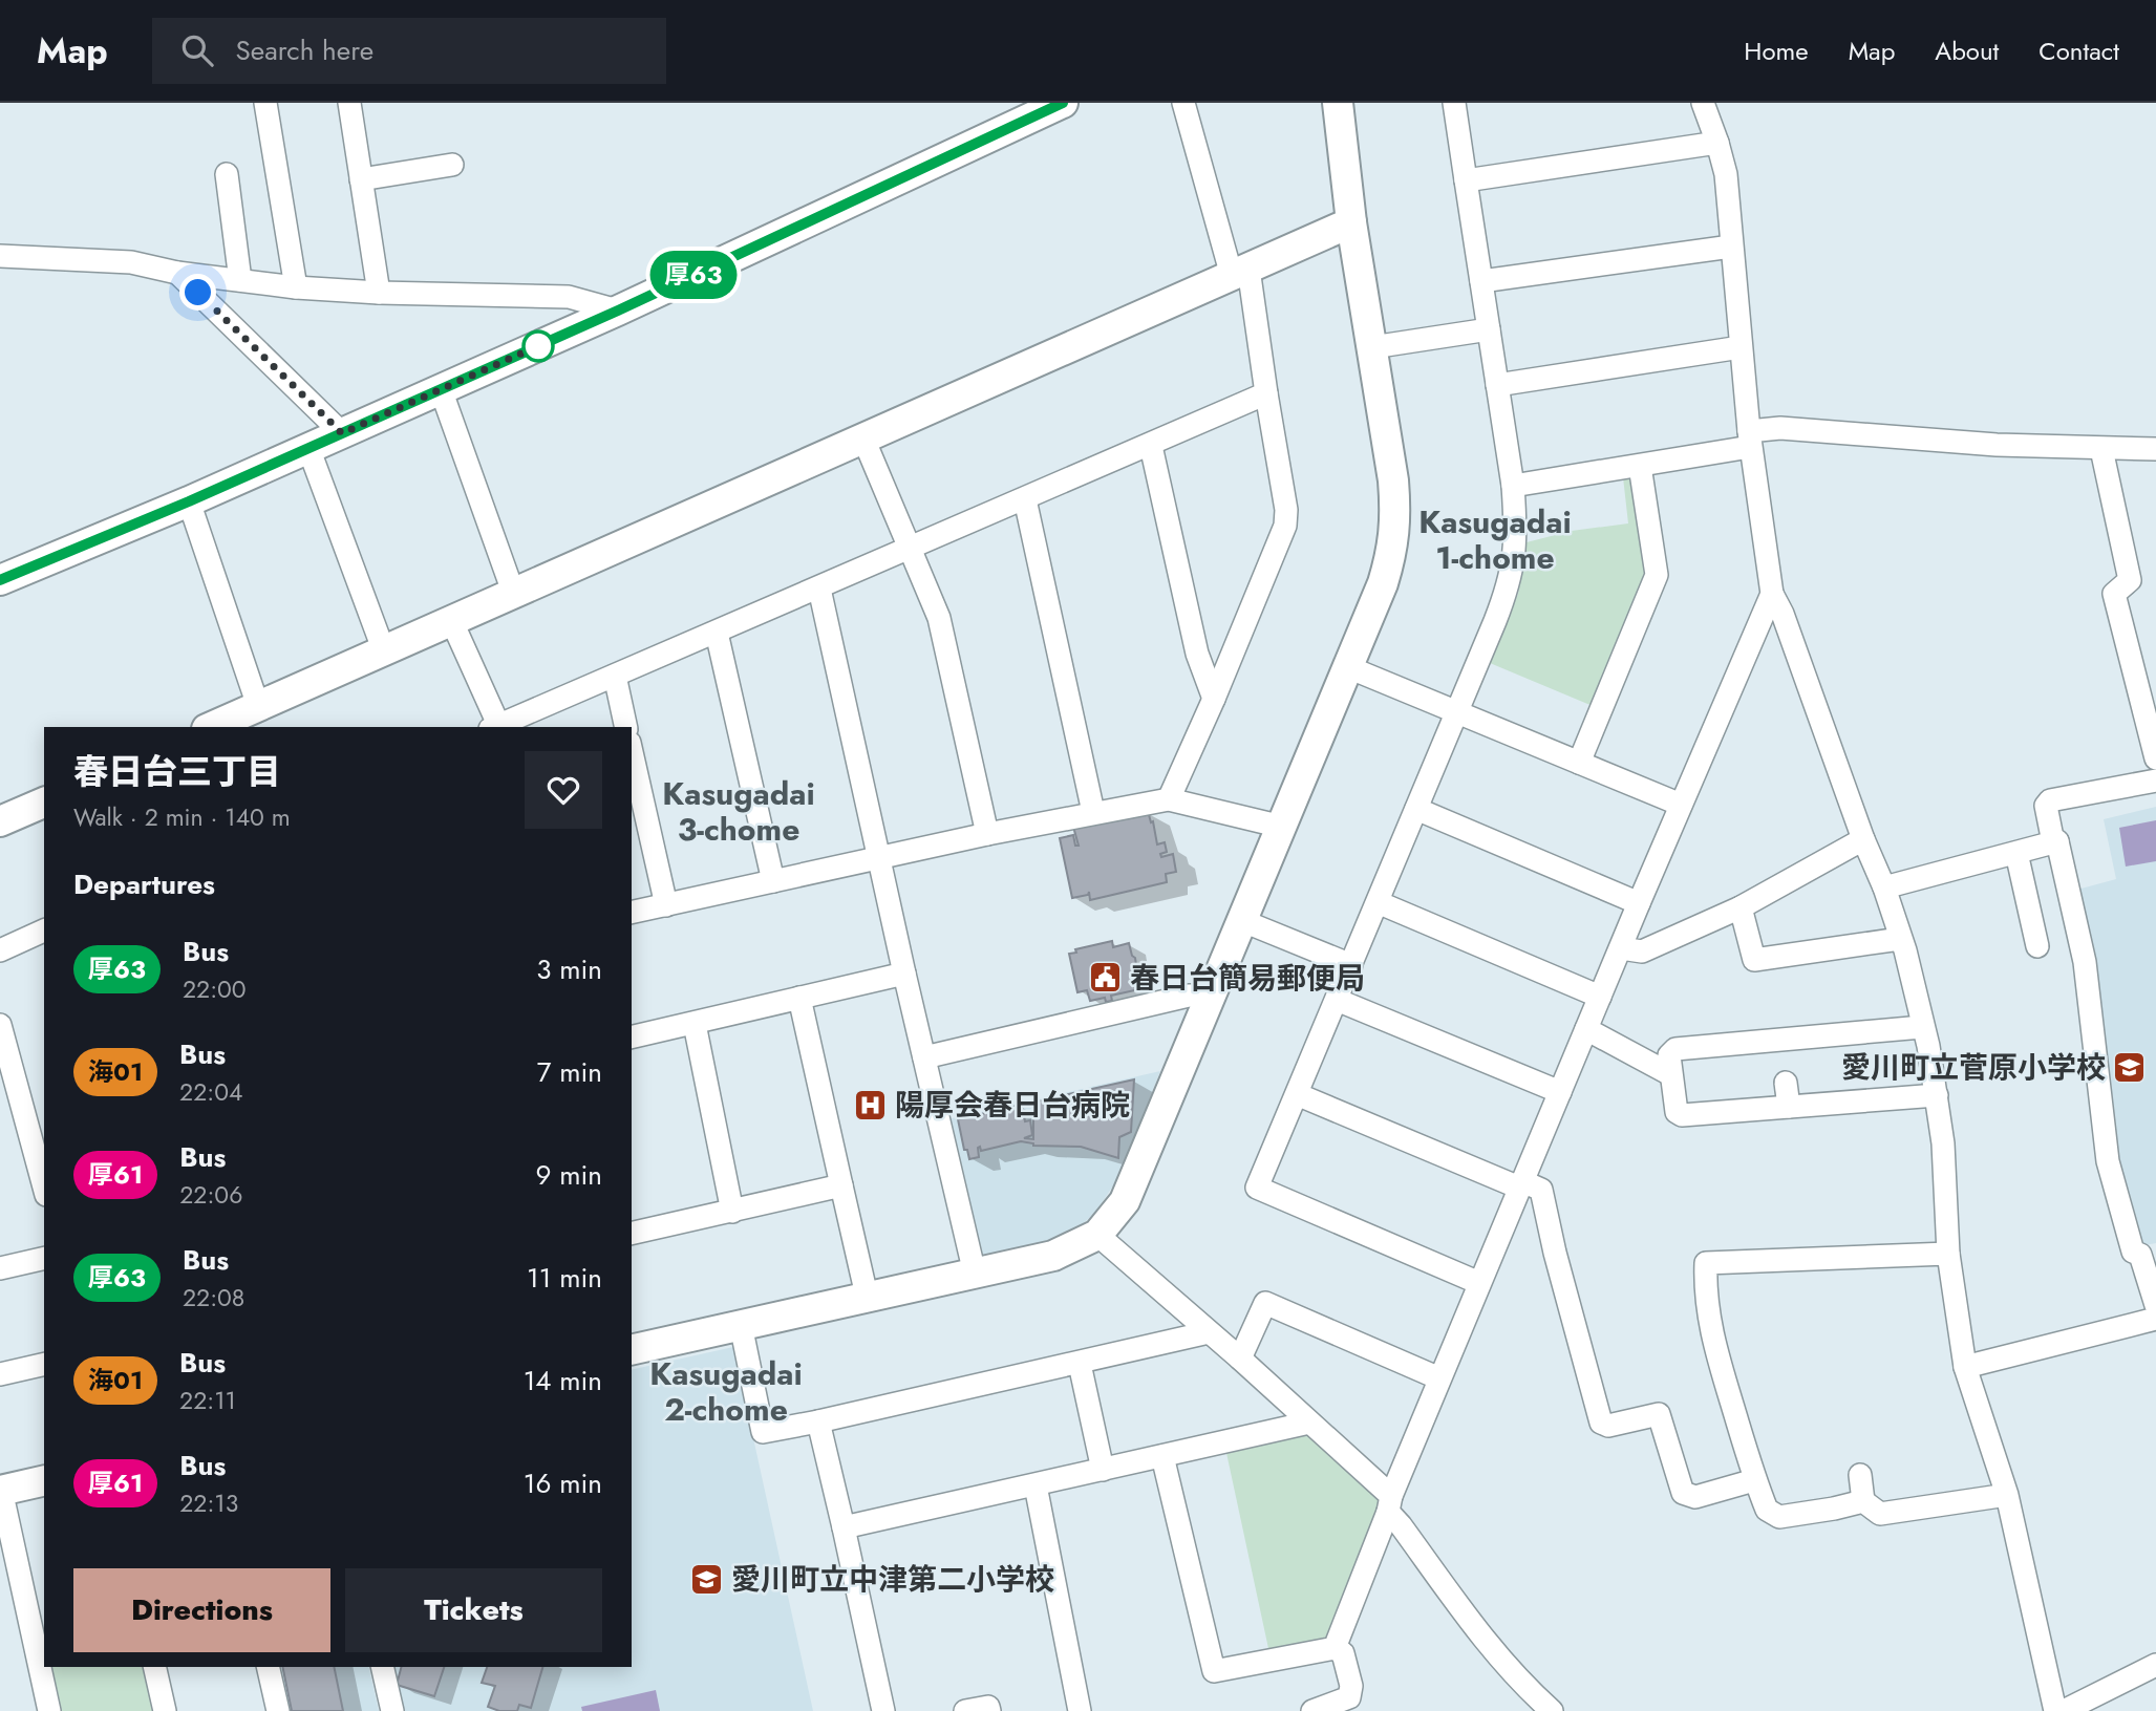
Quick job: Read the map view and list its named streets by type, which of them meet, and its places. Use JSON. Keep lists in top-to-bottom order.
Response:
{
  "districts": ["Kasugadai 1-chome", "Kasugadai 3-chome", "Kasugadai 2-chome"],
  "places": {
    "public building": ["春日台簡易郵便局"],
    "school or university": ["愛川町立菅原小学校", "愛川町立中津第二小学校"],
    "hospital": ["陽厚会春日台病院"]
  },
  "lines": ["bus line 厚63"],
  "page": {
    "header": "Map",
    "search": "Search here",
    "nav": [
      "Home",
      "Map",
      "About",
      "Contact"
    ],
    "on_map": "厚63",
    "heading": [
      ["春日台三丁目", "Walk · 2 min · 140 m"],
      "Departures"
    ],
    "list": [
      {
        "mark": "厚63",
        "name": "Bus",
        "note": "22:00",
        "value": "3 min"
      },
      {
        "mark": "海01",
        "name": "Bus",
        "note": "22:04",
        "value": "7 min"
      },
      {
        "mark": "厚61",
        "name": "Bus",
        "note": "22:06",
        "value": "9 min"
      },
      {
        "mark": "厚63",
        "name": "Bus",
        "note": "22:08",
        "value": "11 min"
      },
      {
        "mark": "海01",
        "name": "Bus",
        "note": "22:11",
        "value": "14 min"
      },
      {
        "mark": "厚61",
        "name": "Bus",
        "note": "22:13",
        "value": "16 min"
      }
    ],
    "buttons": ["Directions", "Tickets"]
  }
}
